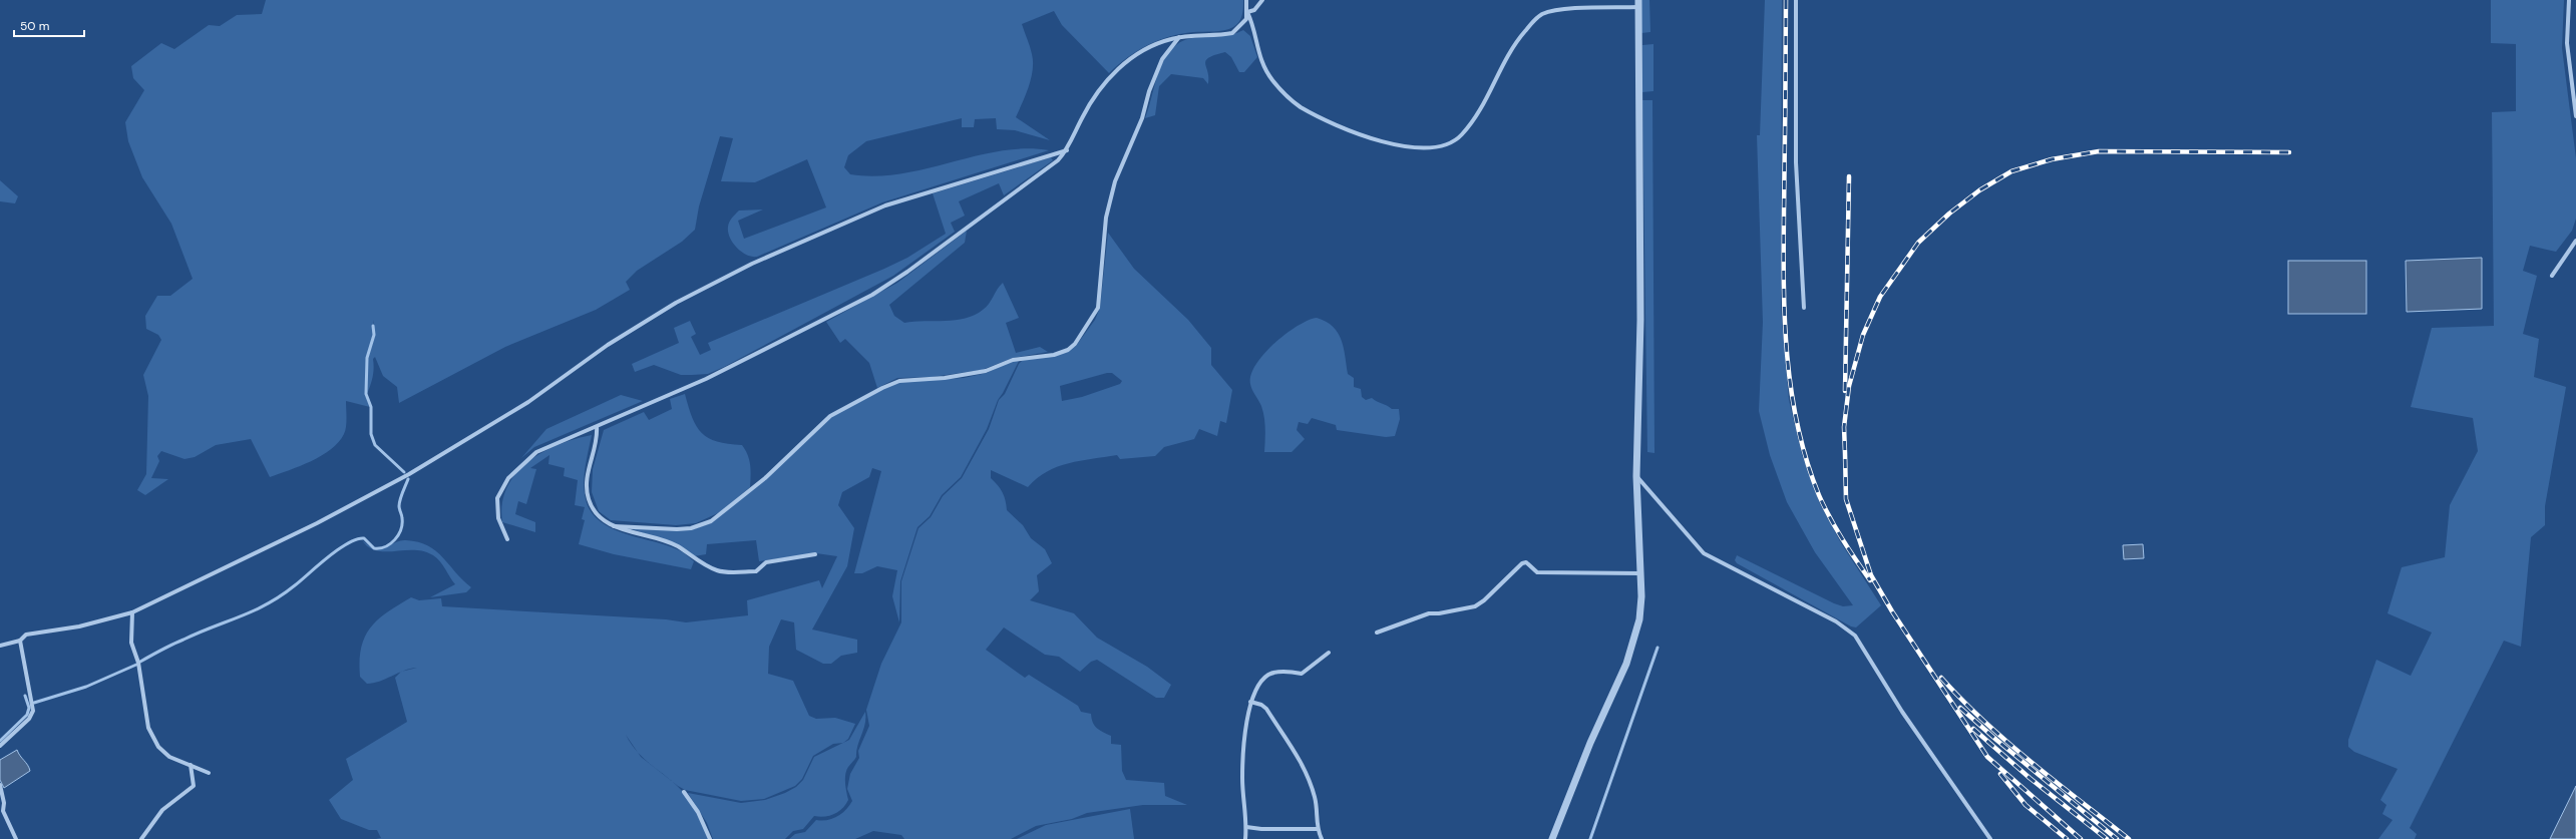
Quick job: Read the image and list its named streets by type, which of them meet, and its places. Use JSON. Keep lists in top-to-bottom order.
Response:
{
  "scale_bar": "50 m"
}
